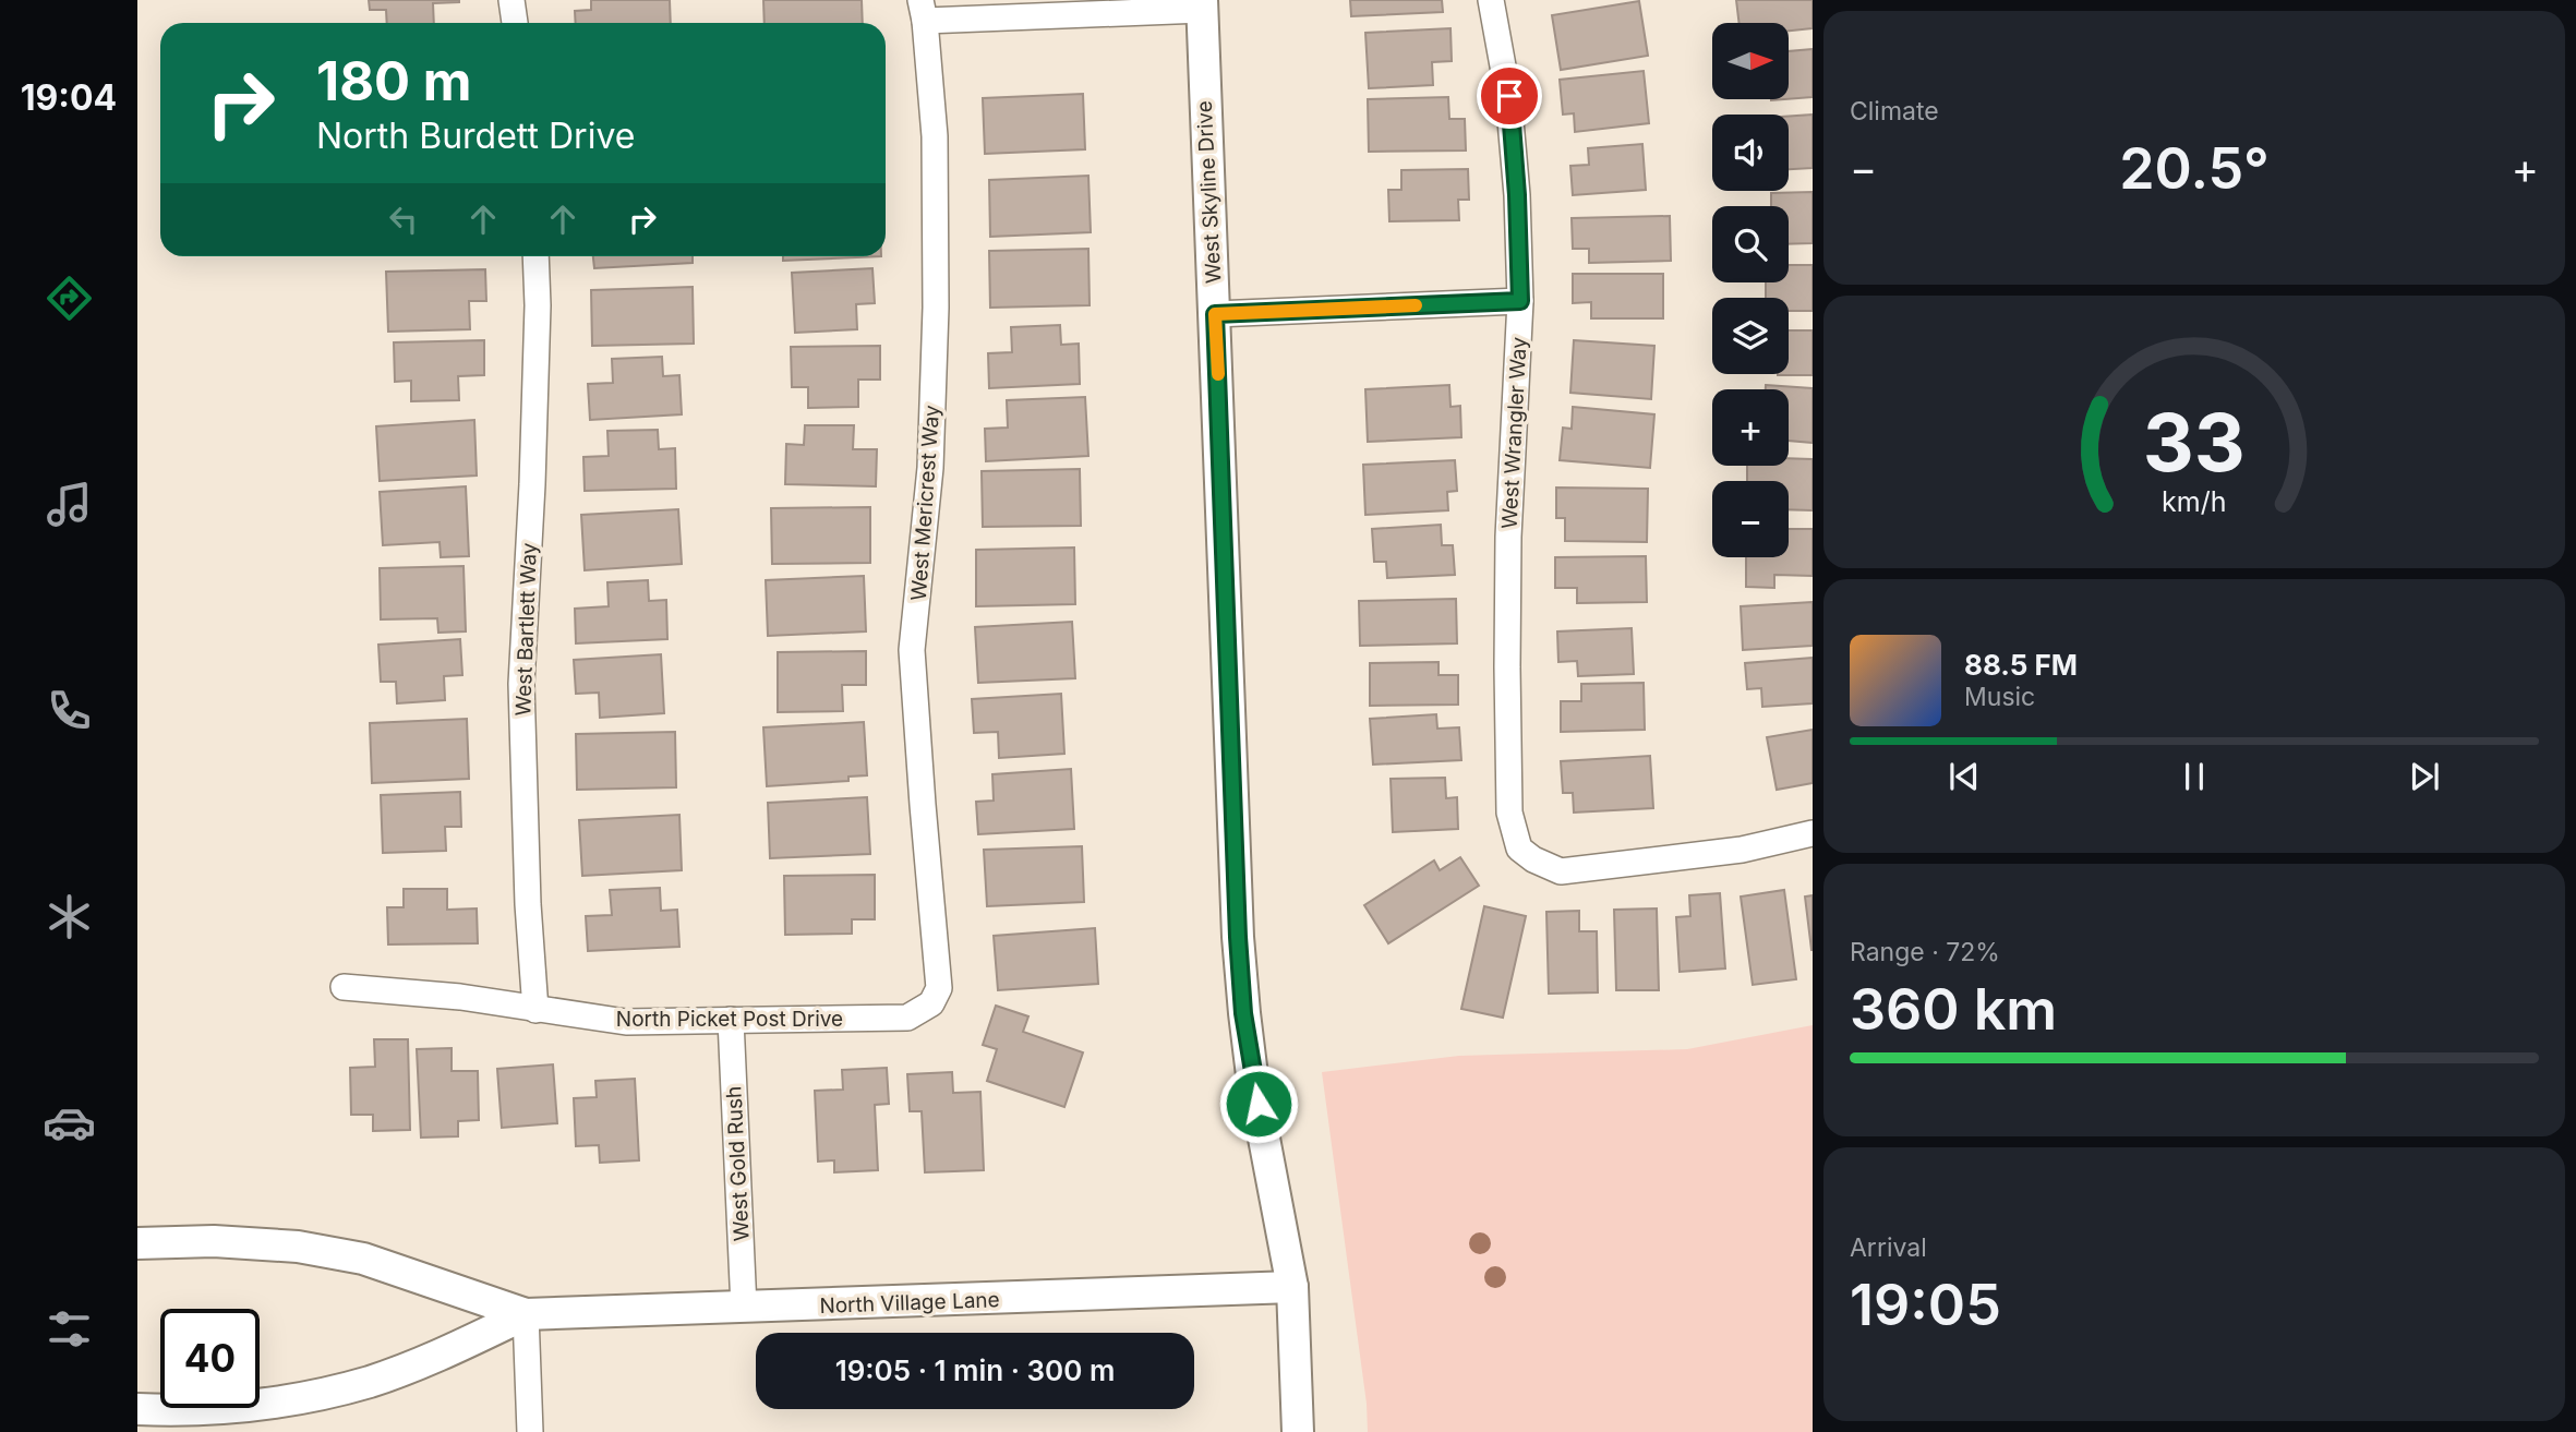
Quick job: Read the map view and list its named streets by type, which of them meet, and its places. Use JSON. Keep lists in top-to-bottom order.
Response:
{
  "streets": {
    "street": [
      "West Skyline Drive",
      "West Wrangler Way",
      "West Mericrest Way",
      "West Bartlett Way",
      "North Picket Post Drive",
      "West Gold Rush",
      "North Village Lane"
    ]
  },
  "crossings": [
    ["West Skyline Drive", "North Village Lane"],
    ["West Mericrest Way", "North Picket Post Drive"],
    ["West Bartlett Way", "North Picket Post Drive"],
    ["North Picket Post Drive", "West Gold Rush"],
    ["West Gold Rush", "North Village Lane"]
  ],
  "north": "right",
  "page": {
    "tabs": "19:04",
    "tile": [
      "Climate",
      ["Range · 72%", "360 km"],
      ["Arrival", "19:05"]
    ],
    "map_buttons": ["+", "−"],
    "turn": ["180 m", "North Burdett Drive"],
    "heat": ["−", "20.5°", "+"],
    "song": ["88.5 FM", "Music"],
    "limit": "40",
    "trip": "19:05 · 1 min · 300 m",
    "gauge": ["33", "km/h"]
  }
}
